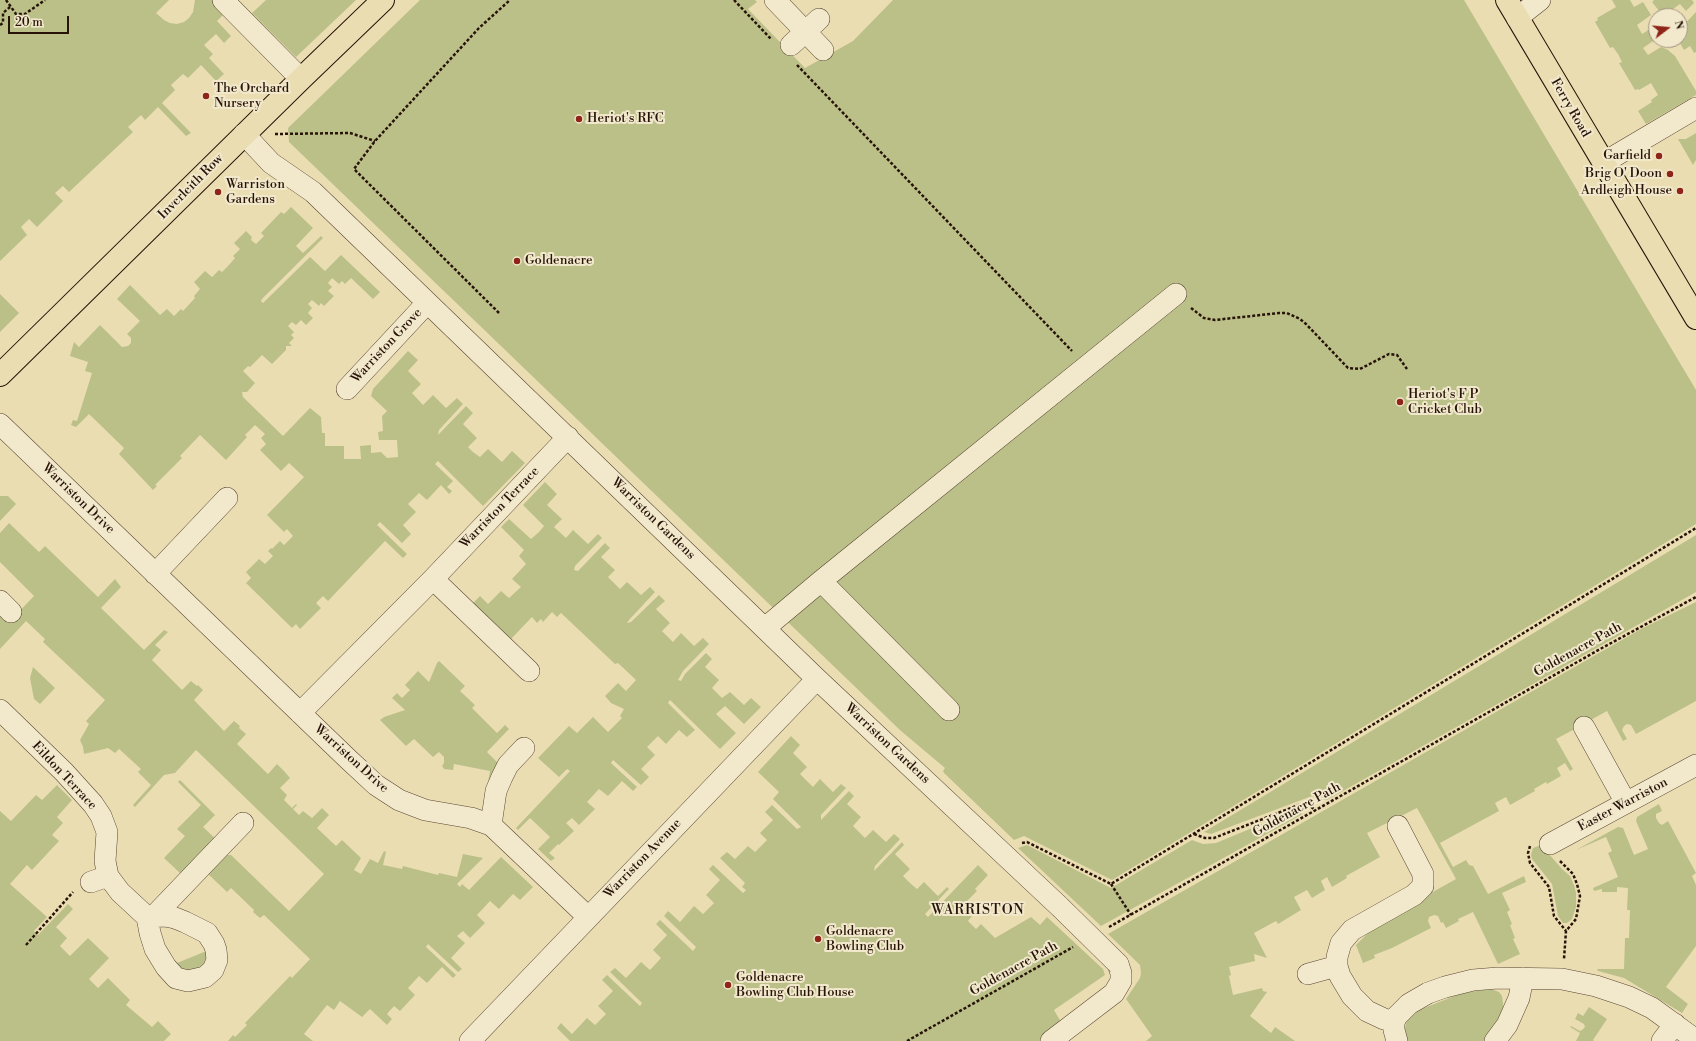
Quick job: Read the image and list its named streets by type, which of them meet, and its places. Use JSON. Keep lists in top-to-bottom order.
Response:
{
  "streets": {
    "main road": ["Ferry Road", "Inverleith Row"],
    "street": [
      "Warriston Grove",
      "Warriston Drive",
      "Warriston Terrace",
      "Warriston Gardens",
      "Eildon Terrace",
      "Easter Warriston",
      "Warriston Avenue"
    ],
    "path": ["Goldenacre Path"]
  },
  "crossings": [
    ["Inverleith Row", "Warriston Gardens"],
    ["Warriston Grove", "Warriston Gardens"],
    ["Warriston Drive", "Warriston Terrace"],
    ["Warriston Drive", "Warriston Avenue"],
    ["Warriston Terrace", "Warriston Gardens"],
    ["Warriston Gardens", "Warriston Avenue"]
  ],
  "districts": ["WARRISTON"],
  "places": [
    "The Orchard Nursery",
    "Heriot's RFC",
    "Garfield",
    "Brig O' Doon",
    "Ardleigh House",
    "Warriston Gardens",
    "Goldenacre",
    "Heriot's F P Cricket Club",
    "Goldenacre Bowling Club",
    "Goldenacre Bowling Club House"
  ],
  "scale_bar": "20 m",
  "north": "right"
}
